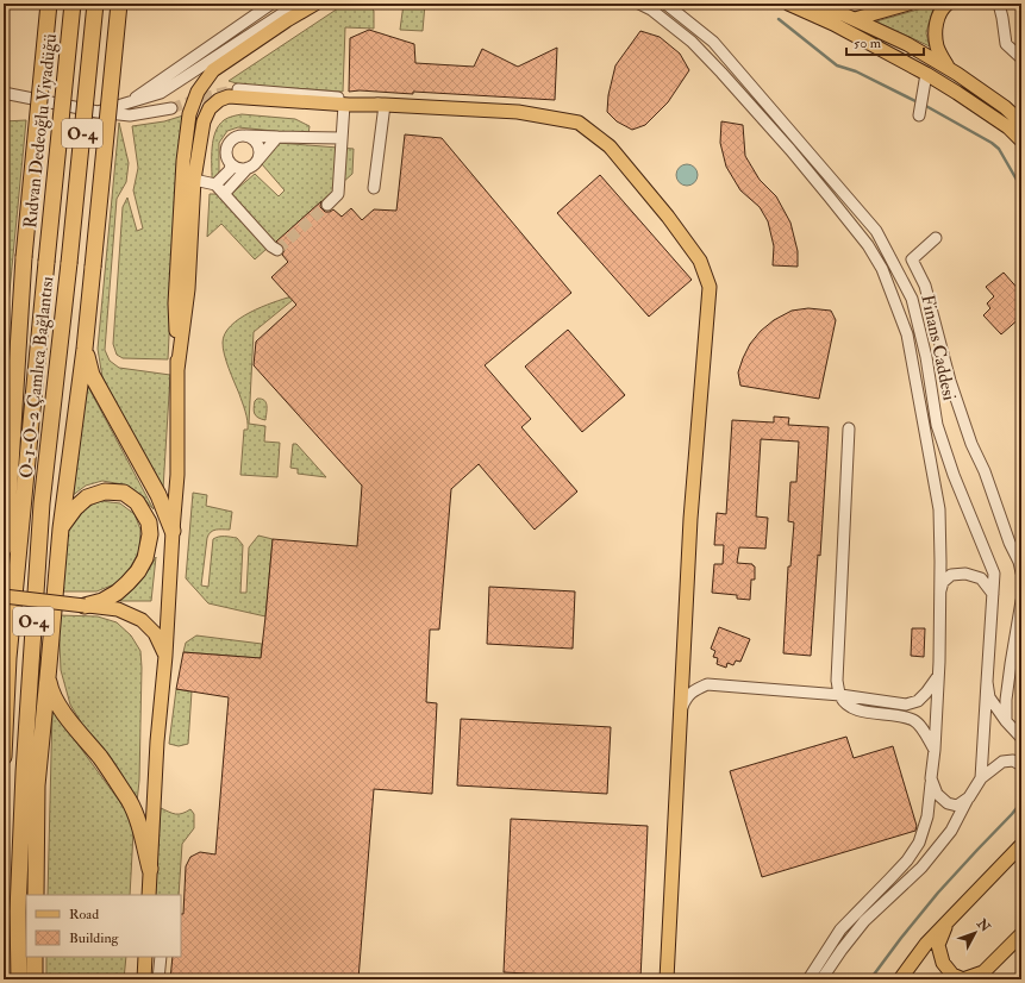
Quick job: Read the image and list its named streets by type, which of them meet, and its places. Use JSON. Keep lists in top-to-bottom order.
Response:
{
  "streets": {
    "highway": ["Rıdvan Dedeoğlu Viyadüğü", "O-4", "O-1-O-2 Çamlıca Bağlantısı"],
    "street": ["Finans Caddesi"]
  },
  "crossings": [
    ["Rıdvan Dedeoğlu Viyadüğü", "O-1-O-2 Çamlıca Bağlantısı"]
  ],
  "legend": ["Road", "Building"],
  "scale_bar": "50 m",
  "north": "top right"
}
